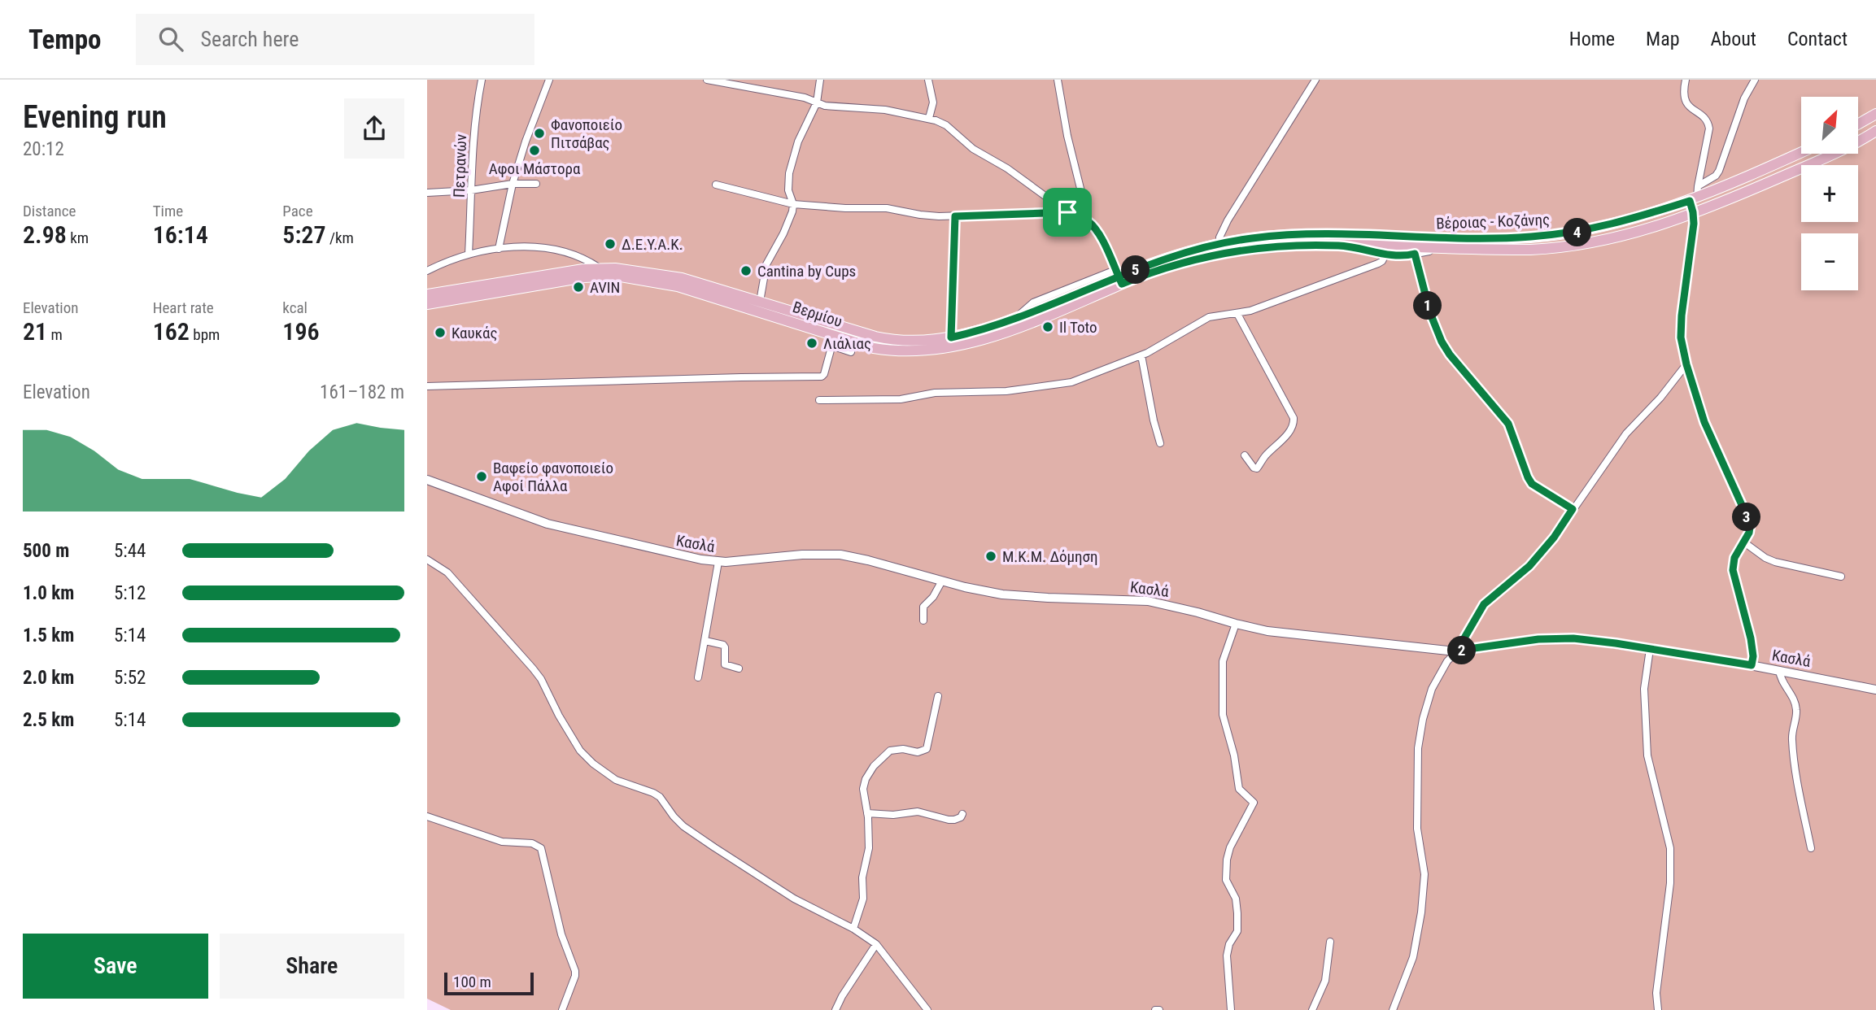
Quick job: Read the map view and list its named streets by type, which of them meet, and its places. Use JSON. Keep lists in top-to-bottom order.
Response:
{
  "streets": {
    "main road": ["Βέροιας - Κοζάνης", "Βερμίου"],
    "street": ["Πετρανών", "Κασλά"]
  },
  "crossings": [
    ["Βέροιας - Κοζάνης", "Βερμίου"]
  ],
  "places": [
    "Φανοποιείο Πιτσάβας",
    "Αφοι Μάστορα",
    "Δ.Ε.Υ.Α.Κ.",
    "Cantina by Cups",
    "AVIN",
    "Il Toto",
    "Καυκάς",
    "Λιάλιας",
    "Βαφείο φανοποιείο Αφοί Πάλλα",
    "Μ.Κ.Μ. Δόμηση"
  ],
  "scale_bar": "100 m",
  "north": "top right",
  "page": {
    "header": "Tempo",
    "search": "Search here",
    "nav": [
      "Home",
      "Map",
      "About",
      "Contact"
    ],
    "heading": ["Evening run", "20:12"],
    "map_buttons": ["+", "−"],
    "stats": [
      ["Distance", "2.98 km"],
      ["Time", "16:14"],
      ["Pace", "5:27 /km"],
      ["Elevation", "21 m"],
      ["Heart rate", "162 bpm"],
      ["kcal", "196"]
    ],
    "pins": [
      "4",
      "5",
      "1",
      "3",
      "2"
    ],
    "chart": ["Elevation", "161–182 m"],
    "list": [
      {
        "name": "500 m",
        "note": "5:44"
      },
      {
        "name": "1.0 km",
        "note": "5:12"
      },
      {
        "name": "1.5 km",
        "note": "5:14"
      },
      {
        "name": "2.0 km",
        "note": "5:52"
      },
      {
        "name": "2.5 km",
        "note": "5:14"
      }
    ],
    "buttons": ["Save", "Share"],
    "scale": "100 m"
  }
}
